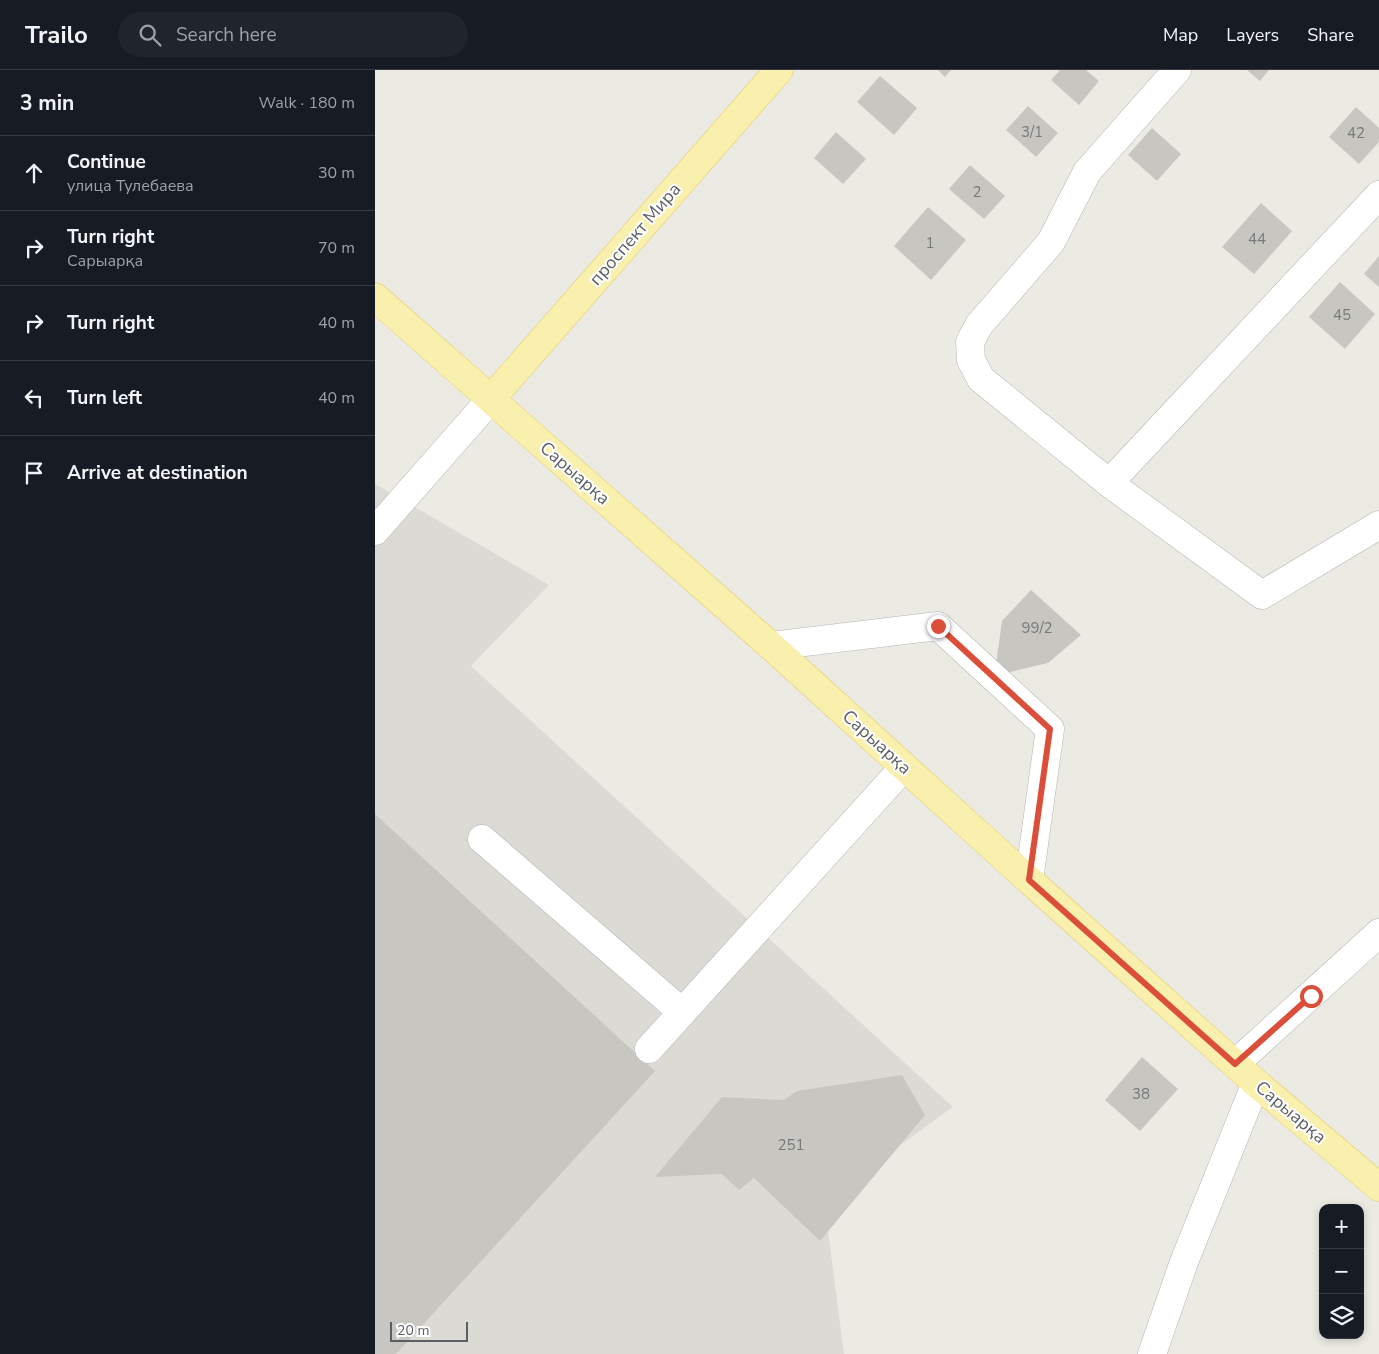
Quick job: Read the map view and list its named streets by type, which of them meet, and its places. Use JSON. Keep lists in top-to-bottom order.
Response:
{
  "streets": {
    "main road": ["проспект Мира", "Сарыарқа"]
  },
  "crossings": [
    ["проспект Мира", "Сарыарқа"]
  ],
  "house_numbers": [
    "3/1",
    "42",
    "2",
    "44",
    "1",
    "45",
    "99/2",
    "38",
    "251"
  ],
  "scale_bar": "20 m",
  "page": {
    "header": "Trailo",
    "search": "Search here",
    "nav": ["Map", "Layers", "Share"],
    "heading": ["3 min", "Walk · 180 m"],
    "list": [
      ["Continue", "улица Тулебаева", "30 m"],
      ["Turn right", "Сарыарқа", "70 m"],
      ["Turn right", "40 m"],
      ["Turn left", "40 m"],
      "Arrive at destination"
    ],
    "map_buttons": ["+", "−"],
    "scale": "20 m"
  }
}
